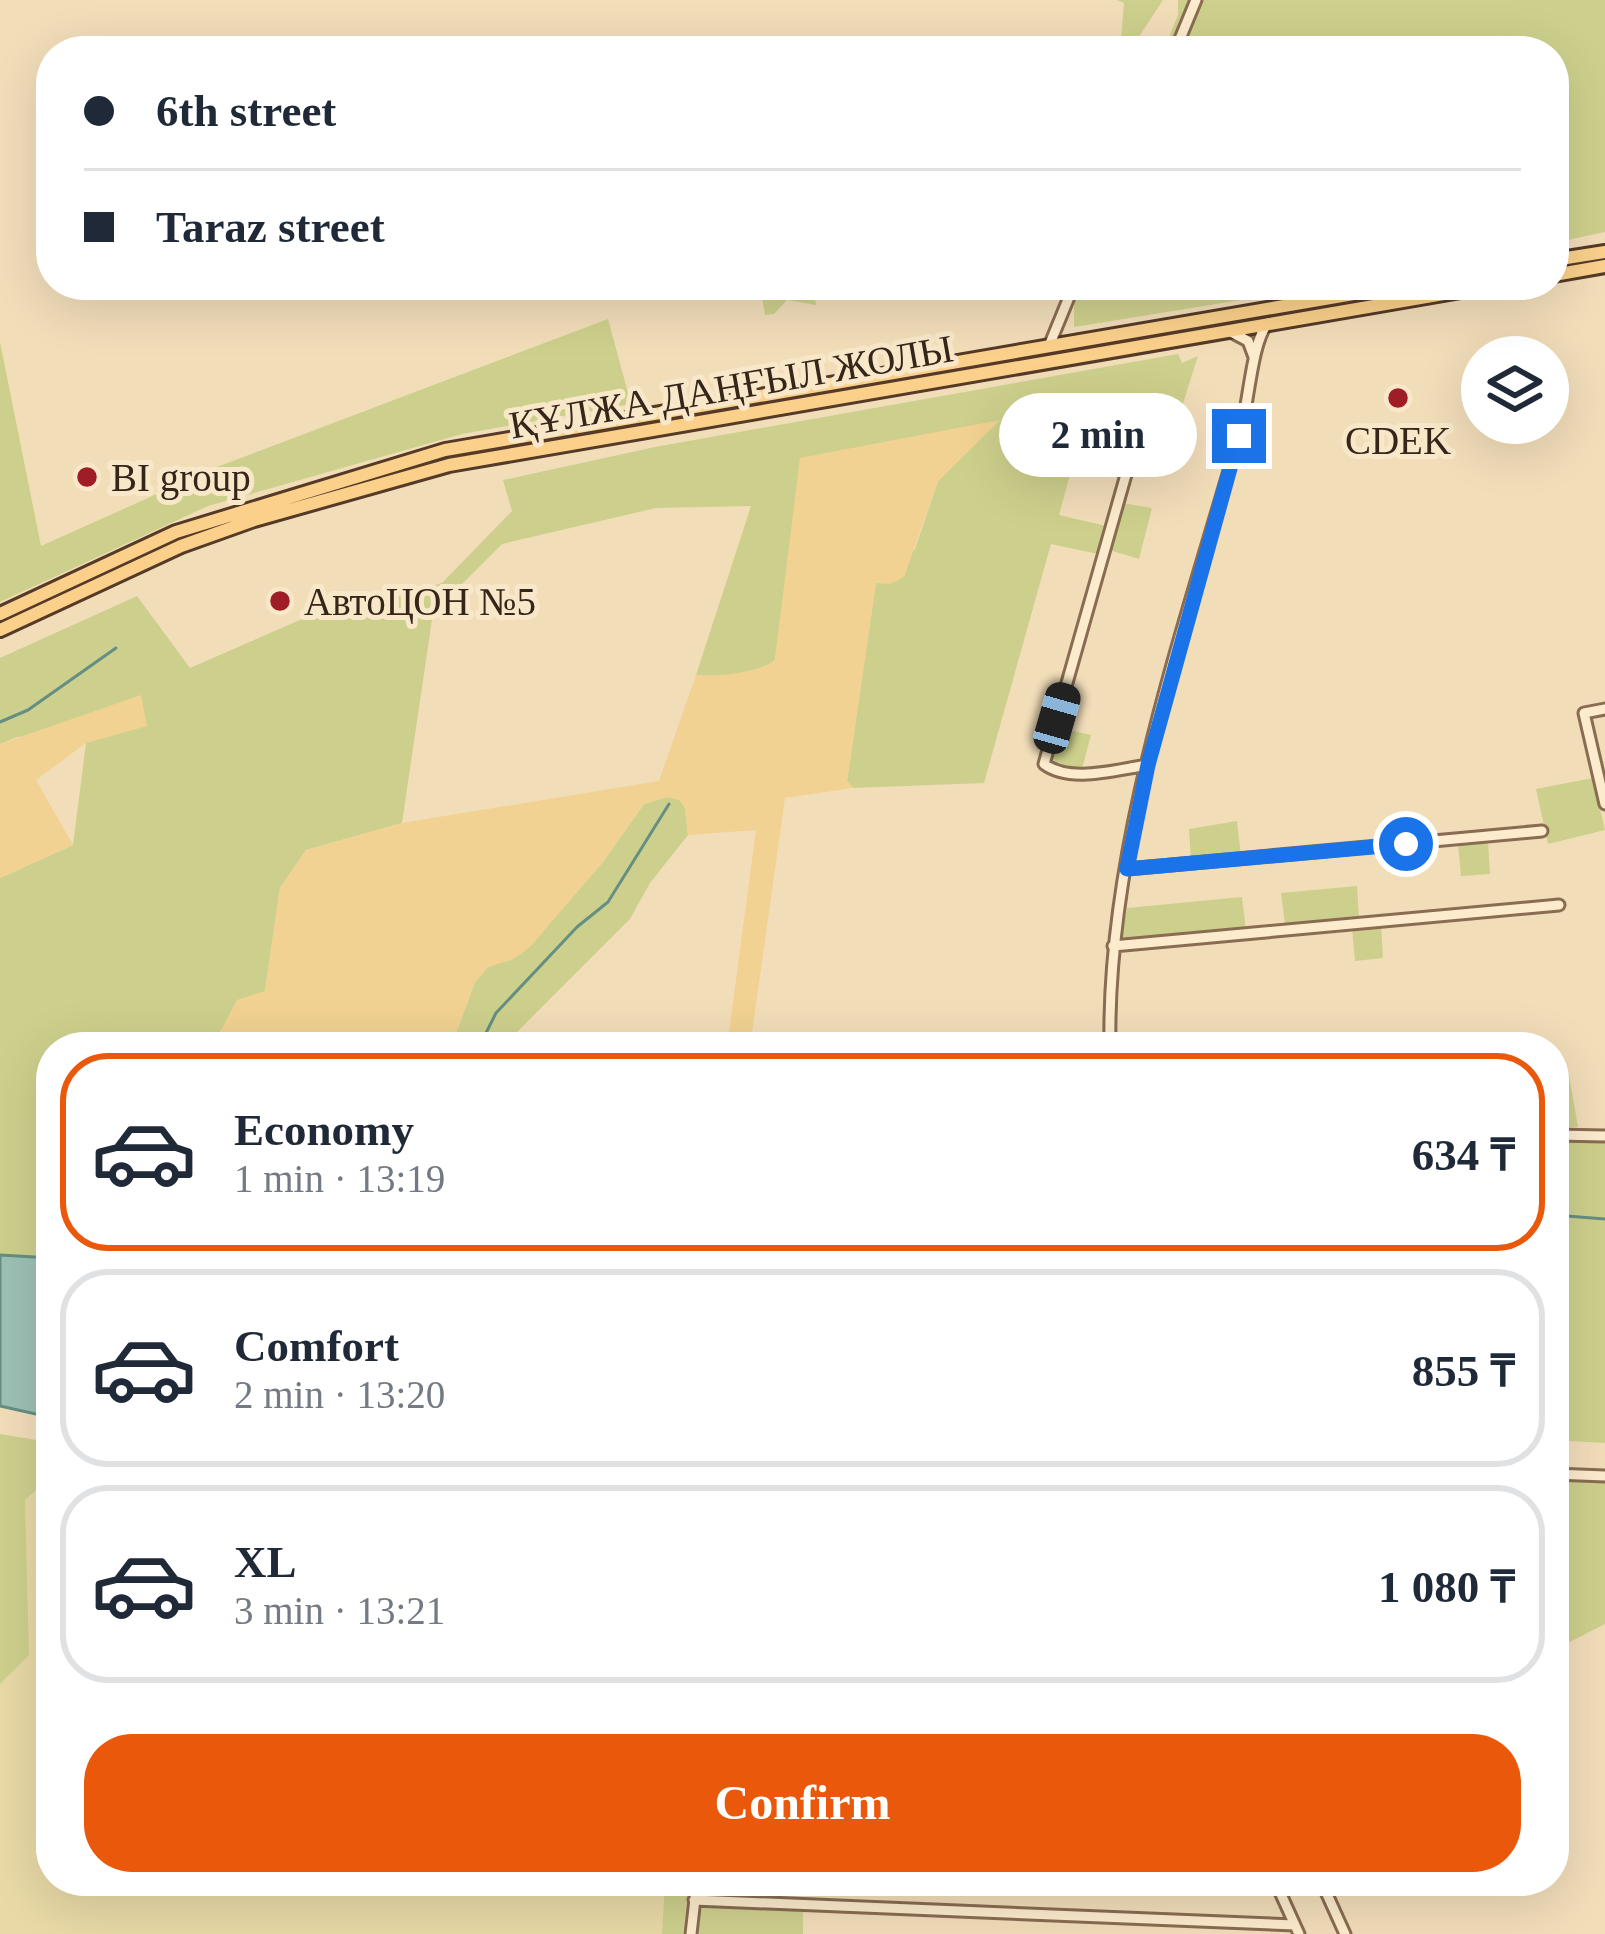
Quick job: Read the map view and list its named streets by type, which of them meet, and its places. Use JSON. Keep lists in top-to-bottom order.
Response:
{
  "streets": {
    "main road": ["ҚҰЛЖА ДАҢҒЫЛ ЖОЛЫ"]
  },
  "places": ["CDEK", "BI group", "АвтоЦОН №5"],
  "page": {
    "banner": ["6th street", "Taraz street"],
    "bubble": "2 min",
    "list": [
      {
        "name": "Economy",
        "note": "1 min · 13:19",
        "value": "634 ₸"
      },
      {
        "name": "Comfort",
        "note": "2 min · 13:20",
        "value": "855 ₸"
      },
      {
        "name": "XL",
        "note": "3 min · 13:21",
        "value": "1 080 ₸"
      }
    ],
    "buttons": "Confirm"
  }
}
